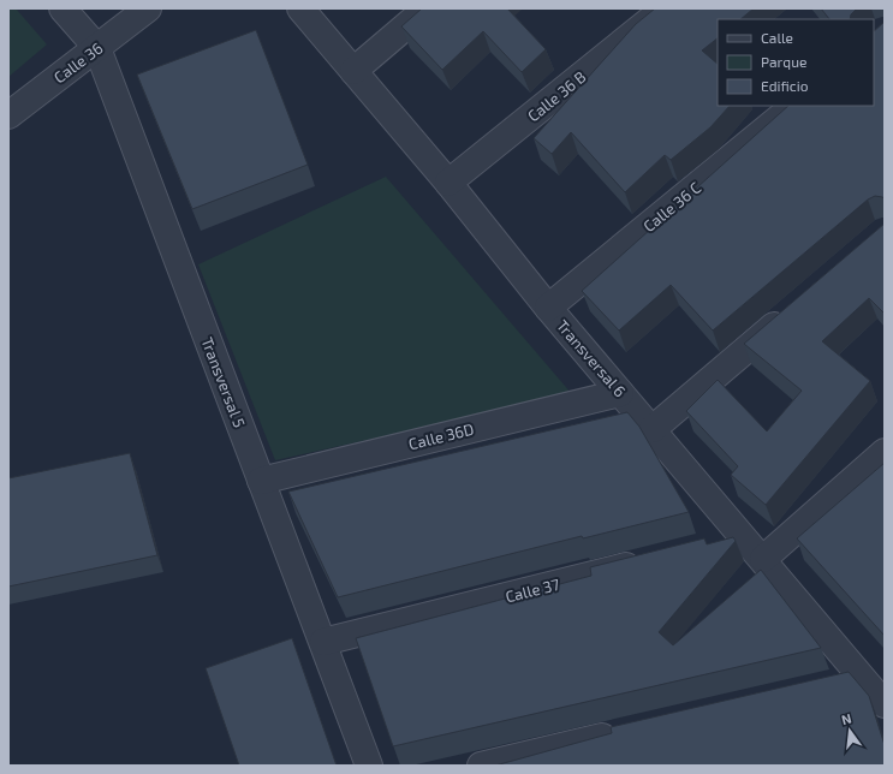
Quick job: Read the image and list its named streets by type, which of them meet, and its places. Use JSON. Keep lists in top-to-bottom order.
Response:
{
  "streets": {
    "street": [
      "Calle 36",
      "Calle 36 B",
      "Calle 36 C",
      "Transversal 6",
      "Transversal 5",
      "Calle 36D",
      "Calle 37"
    ]
  },
  "crossings": [
    ["Calle 36", "Transversal 5"],
    ["Calle 36 B", "Transversal 6"],
    ["Calle 36 C", "Transversal 6"],
    ["Transversal 6", "Calle 36D"],
    ["Transversal 5", "Calle 36D"],
    ["Transversal 5", "Calle 37"]
  ],
  "legend": ["Calle", "Parque", "Edificio"],
  "north": "top"
}
